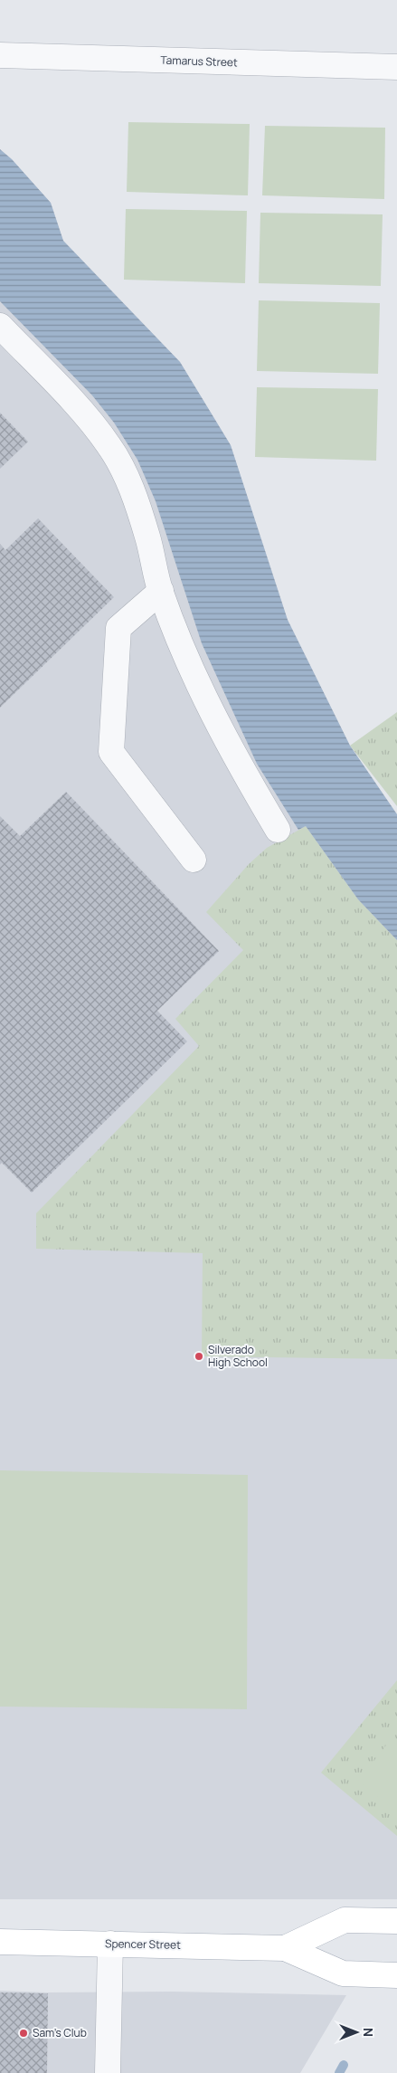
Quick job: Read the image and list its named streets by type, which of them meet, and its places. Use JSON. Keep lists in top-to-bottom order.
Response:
{
  "streets": {
    "main road": ["Spencer Street"],
    "street": ["Tamarus Street"]
  },
  "places": ["Silverado High School", "Sam's Club"],
  "north": "right"
}
